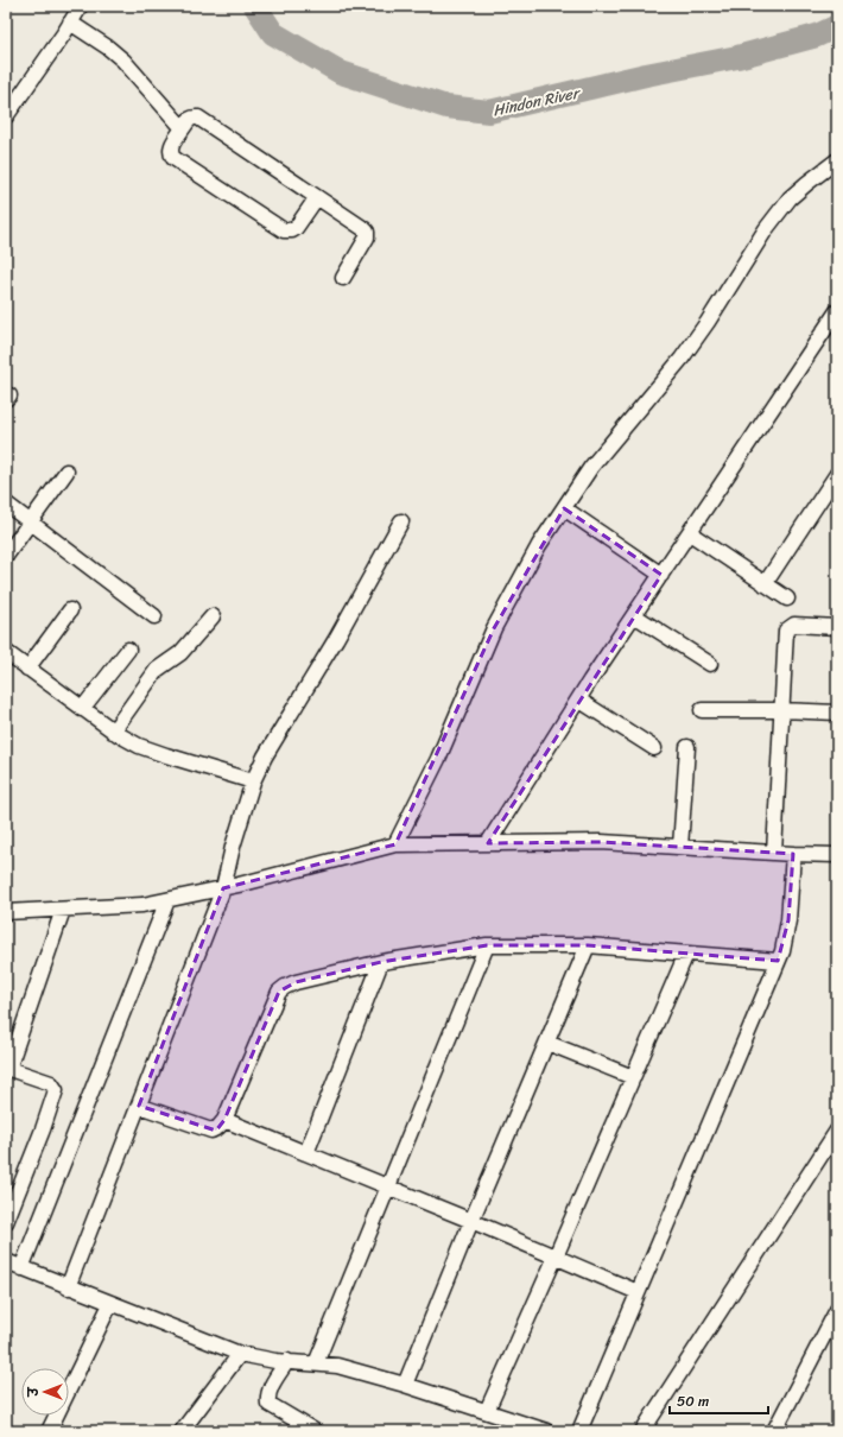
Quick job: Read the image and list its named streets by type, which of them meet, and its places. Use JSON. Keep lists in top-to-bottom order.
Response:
{
  "water": ["Hindon River"],
  "scale_bar": "50 m",
  "north": "left"
}
